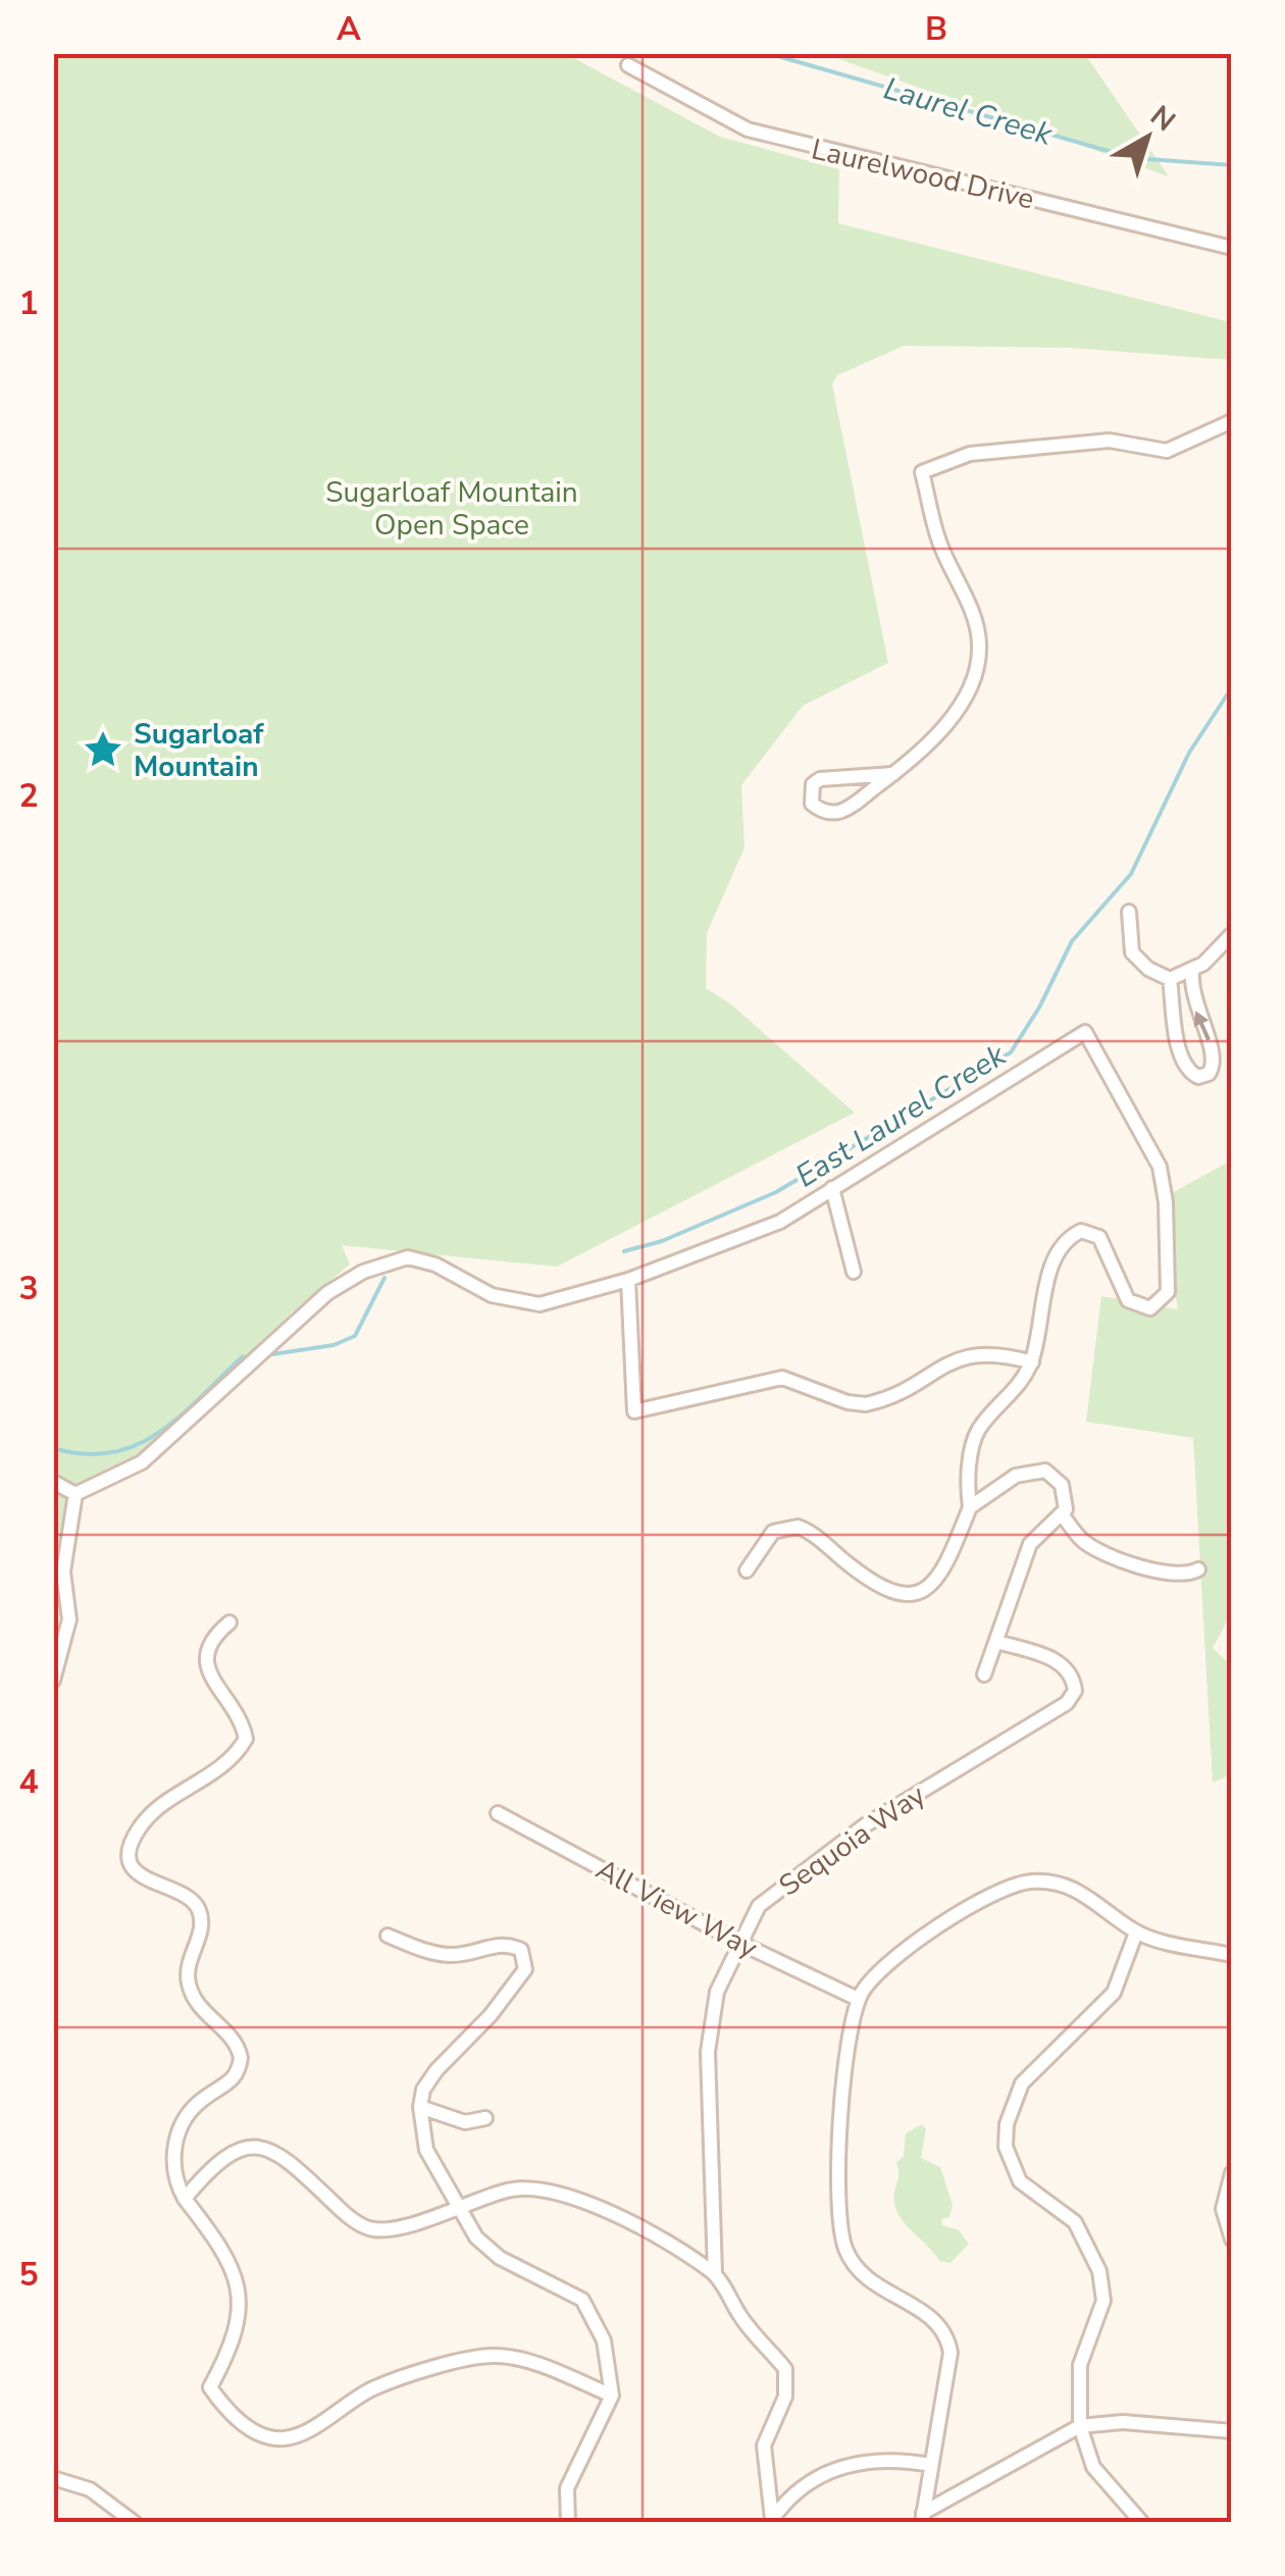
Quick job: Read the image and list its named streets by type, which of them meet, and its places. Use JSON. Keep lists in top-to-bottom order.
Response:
{
  "streets": {
    "street": ["Laurelwood Drive", "Sequoia Way", "All View Way"]
  },
  "crossings": [
    ["Sequoia Way", "All View Way"]
  ],
  "water": ["Laurel Creek", "East Laurel Creek"],
  "parks": ["Sugarloaf Mountain Open Space"],
  "places": {
    "place": ["Sugarloaf Mountain"]
  },
  "north": "top right",
  "grid": {
    "columns": ["A", "B"],
    "rows": [
      "1",
      "2",
      "3",
      "4",
      "5"
    ]
  }
}
